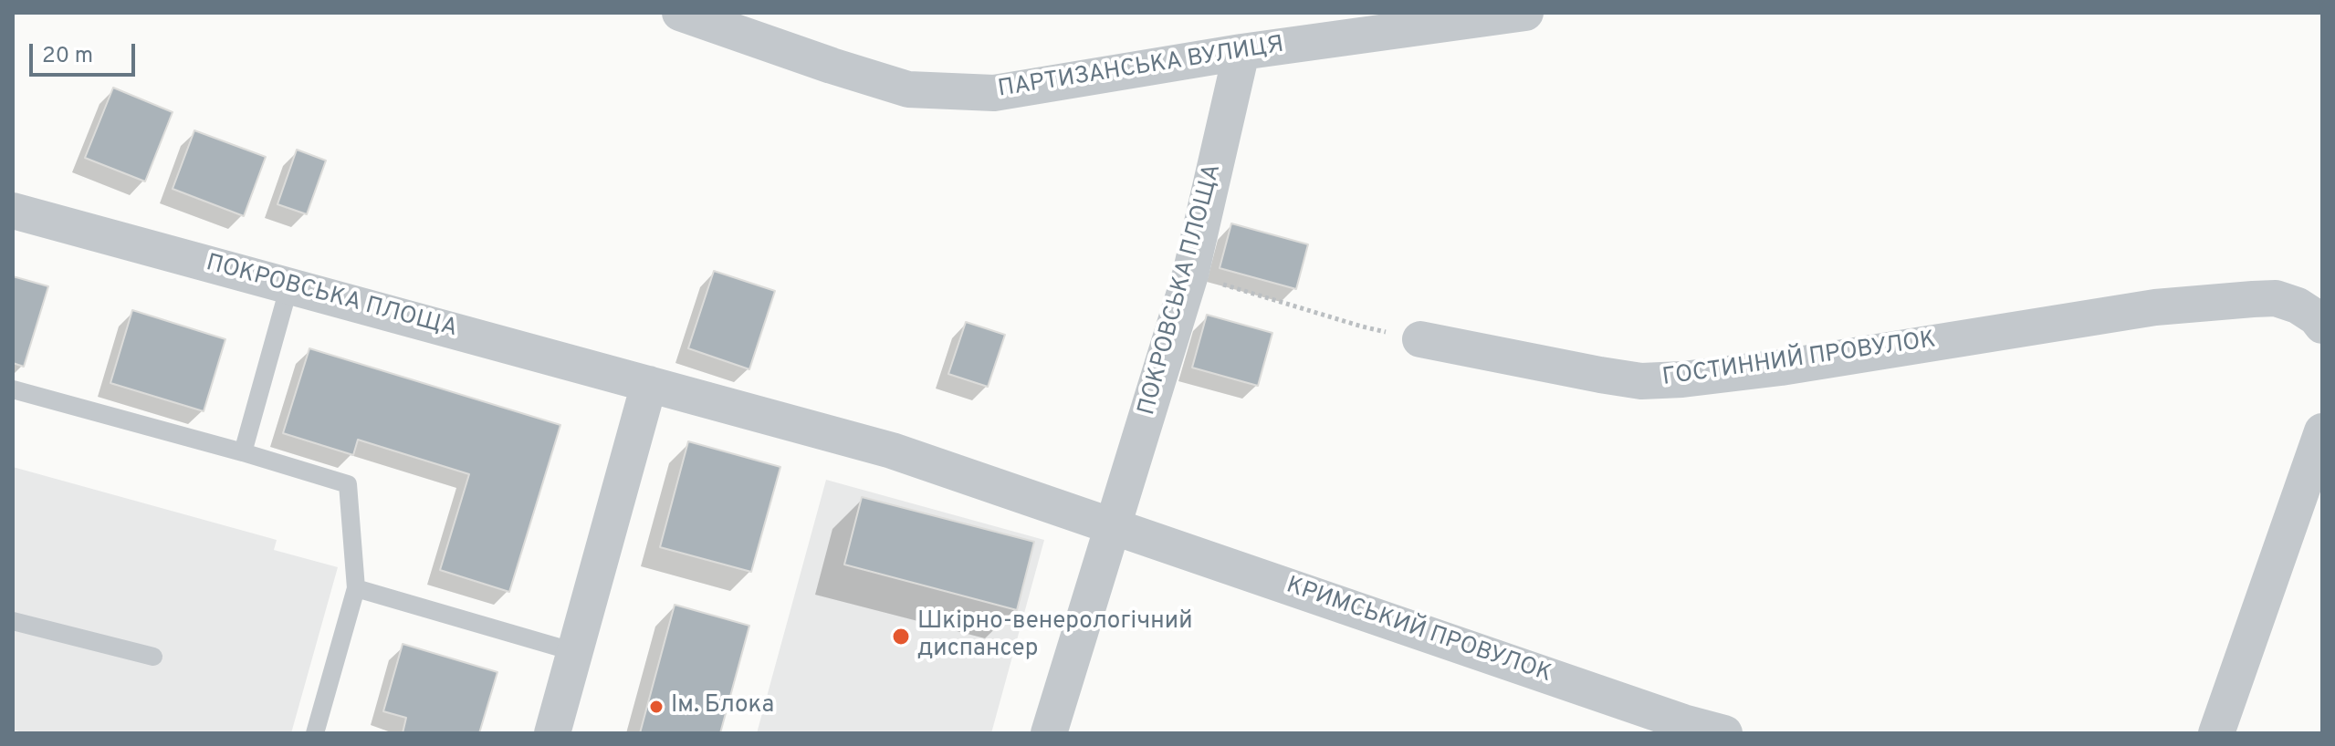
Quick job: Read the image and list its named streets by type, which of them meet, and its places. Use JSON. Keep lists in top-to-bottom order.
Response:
{
  "streets": {
    "street": [
      "ПАРТИЗАНСЬКА ВУЛИЦЯ",
      "ПОКРОВСЬКА ПЛОЩА",
      "ГОСТИННИЙ ПРОВУЛОК",
      "КРИМСЬКИЙ ПРОВУЛОК"
    ]
  },
  "crossings": [
    ["ПАРТИЗАНСЬКА ВУЛИЦЯ", "ПОКРОВСЬКА ПЛОЩА"],
    ["ПОКРОВСЬКА ПЛОЩА", "КРИМСЬКИЙ ПРОВУЛОК"]
  ],
  "places": ["Шкірно-венерологічний диспансер", "Ім. Блока"],
  "scale_bar": "20 m"
}
